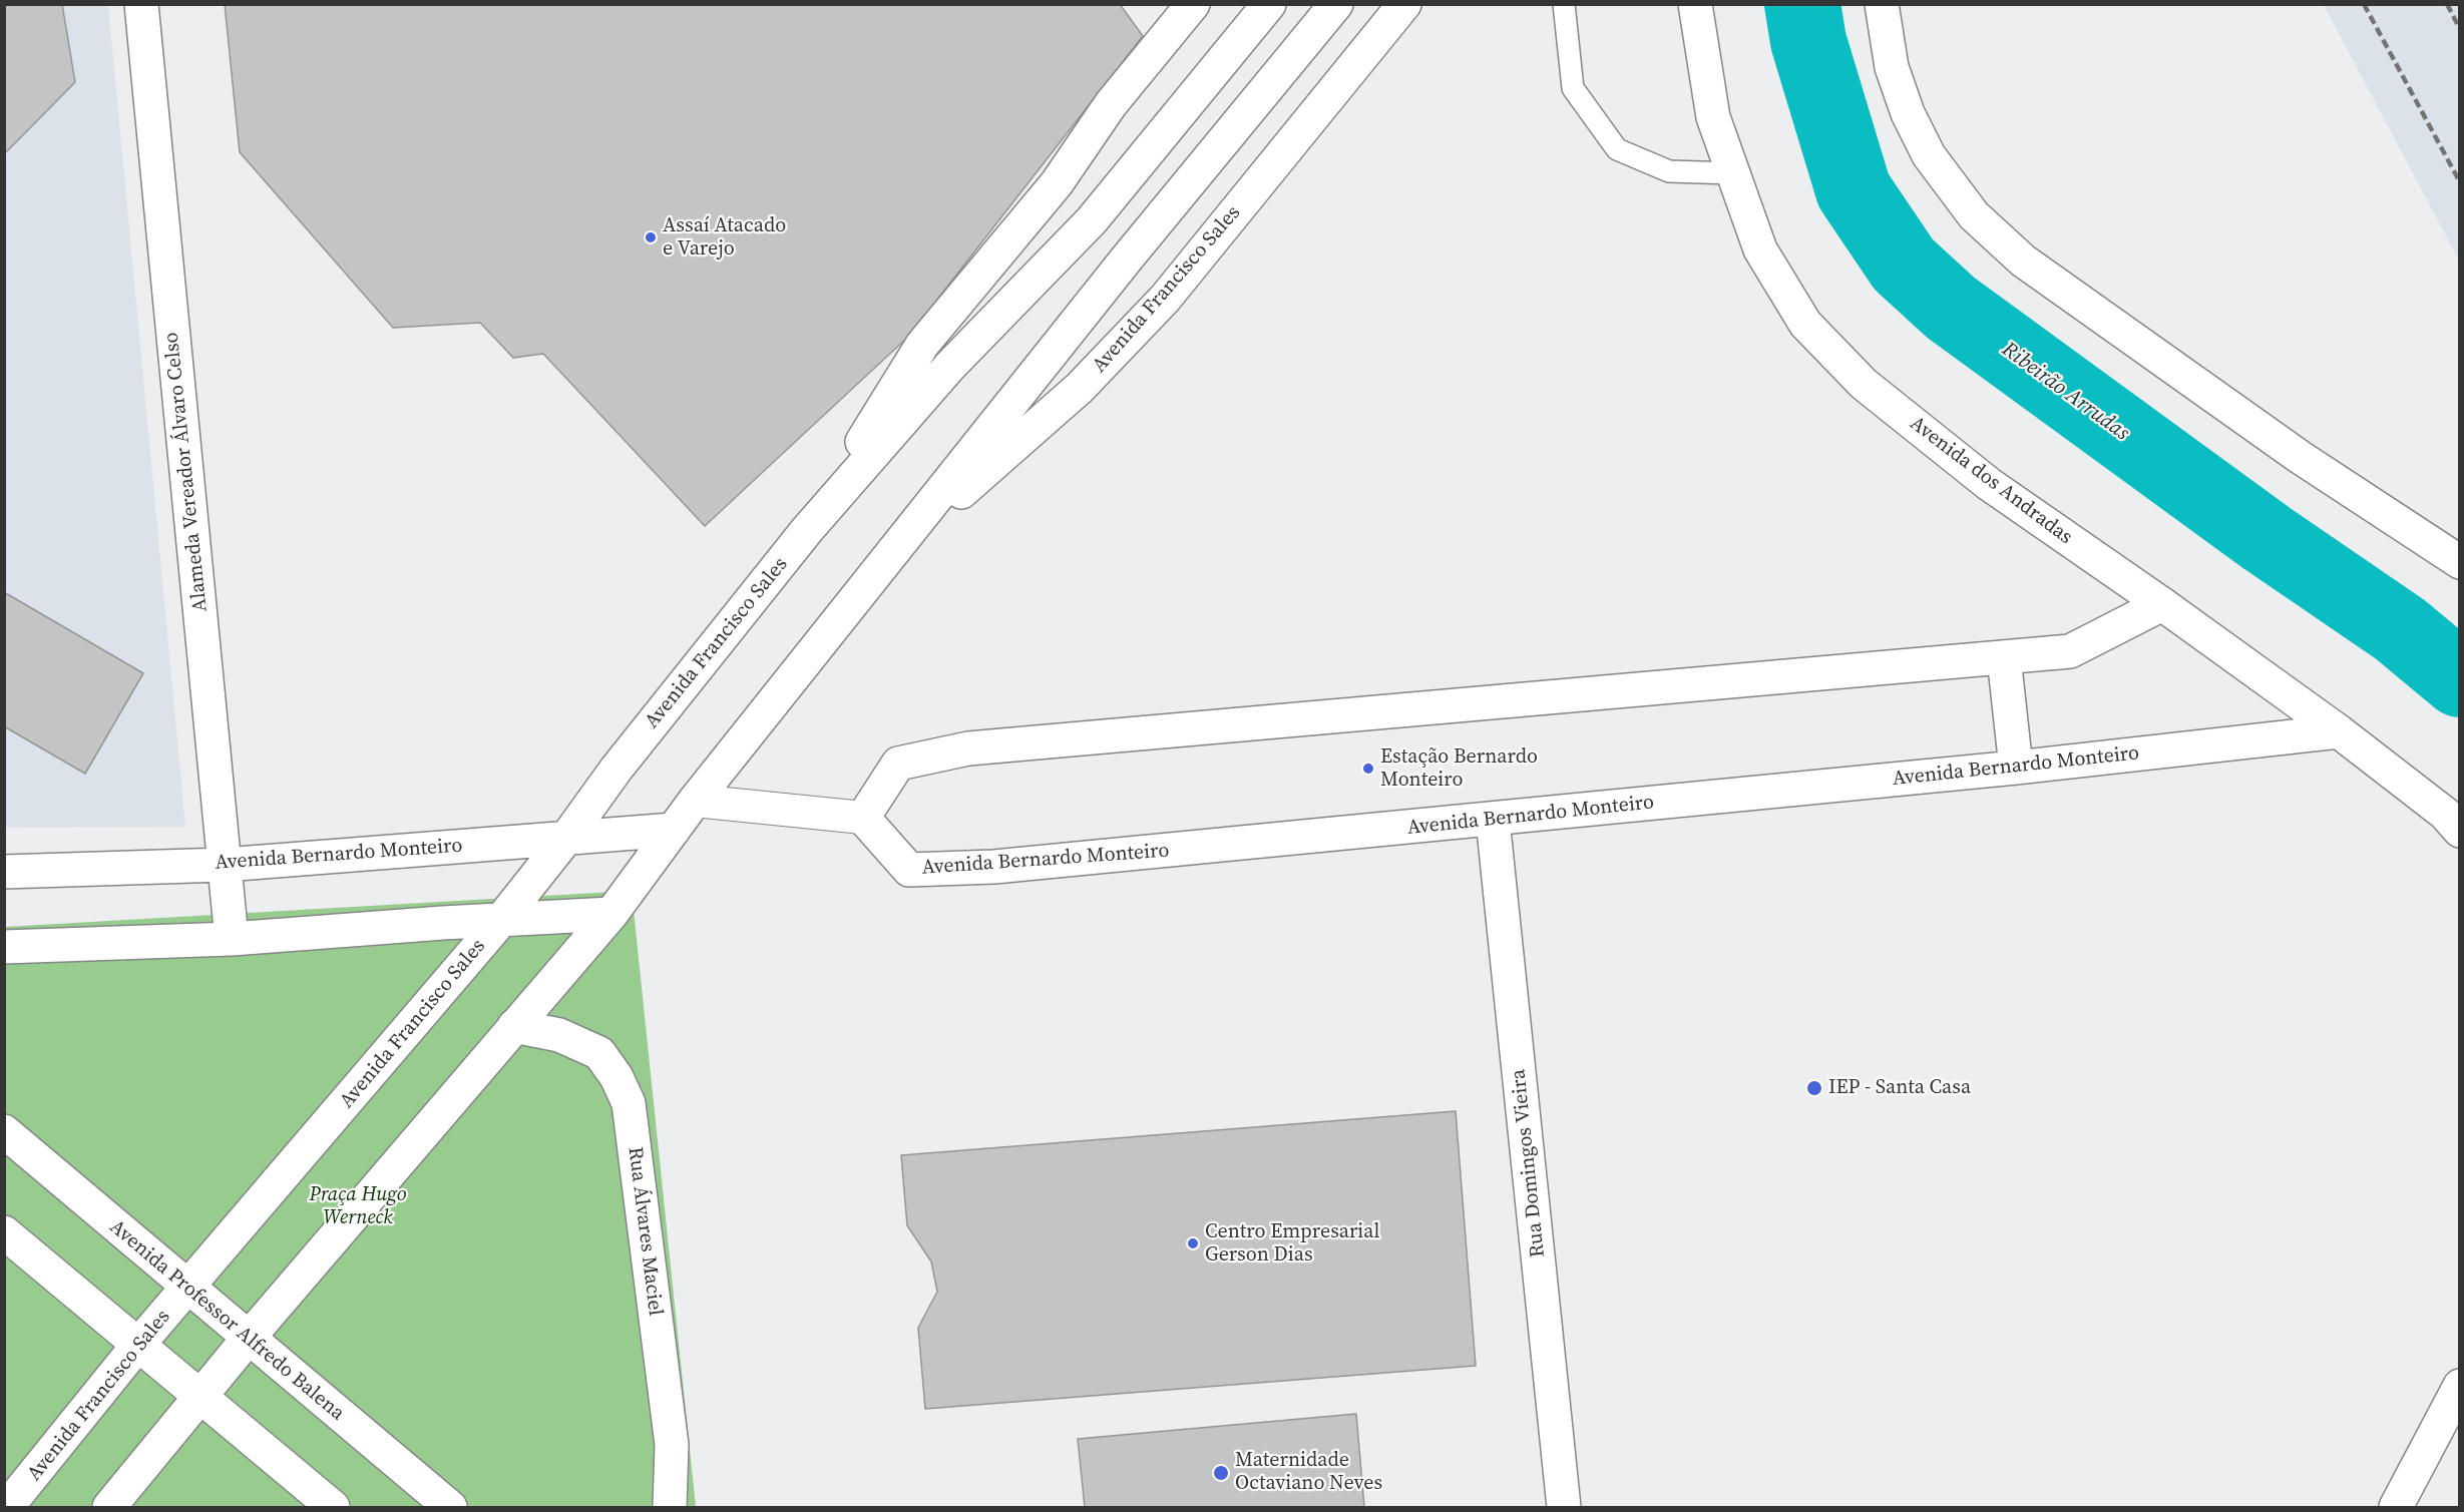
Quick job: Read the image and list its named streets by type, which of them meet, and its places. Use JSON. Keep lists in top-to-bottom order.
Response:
{
  "streets": {
    "street": [
      "Avenida Francisco Sales",
      "Alameda Vereador Álvaro Celso",
      "Avenida dos Andradas",
      "Avenida Bernardo Monteiro",
      "Rua Domingos Vieira",
      "Rua Álvares Maciel",
      "Avenida Professor Alfredo Balena"
    ]
  },
  "crossings": [
    ["Avenida Francisco Sales", "Avenida Bernardo Monteiro"],
    ["Avenida Francisco Sales", "Rua Álvares Maciel"],
    ["Avenida Francisco Sales", "Avenida Professor Alfredo Balena"],
    ["Alameda Vereador Álvaro Celso", "Avenida Bernardo Monteiro"],
    ["Avenida dos Andradas", "Avenida Bernardo Monteiro"],
    ["Avenida Bernardo Monteiro", "Rua Domingos Vieira"]
  ],
  "water": ["Ribeirão Arrudas"],
  "parks": ["Praça Hugo Werneck"],
  "places": [
    "Assaí Atacado e Varejo",
    "Estação Bernardo Monteiro",
    "IEP - Santa Casa",
    "Centro Empresarial Gerson Dias",
    "Maternidade Octaviano Neves"
  ]
}
